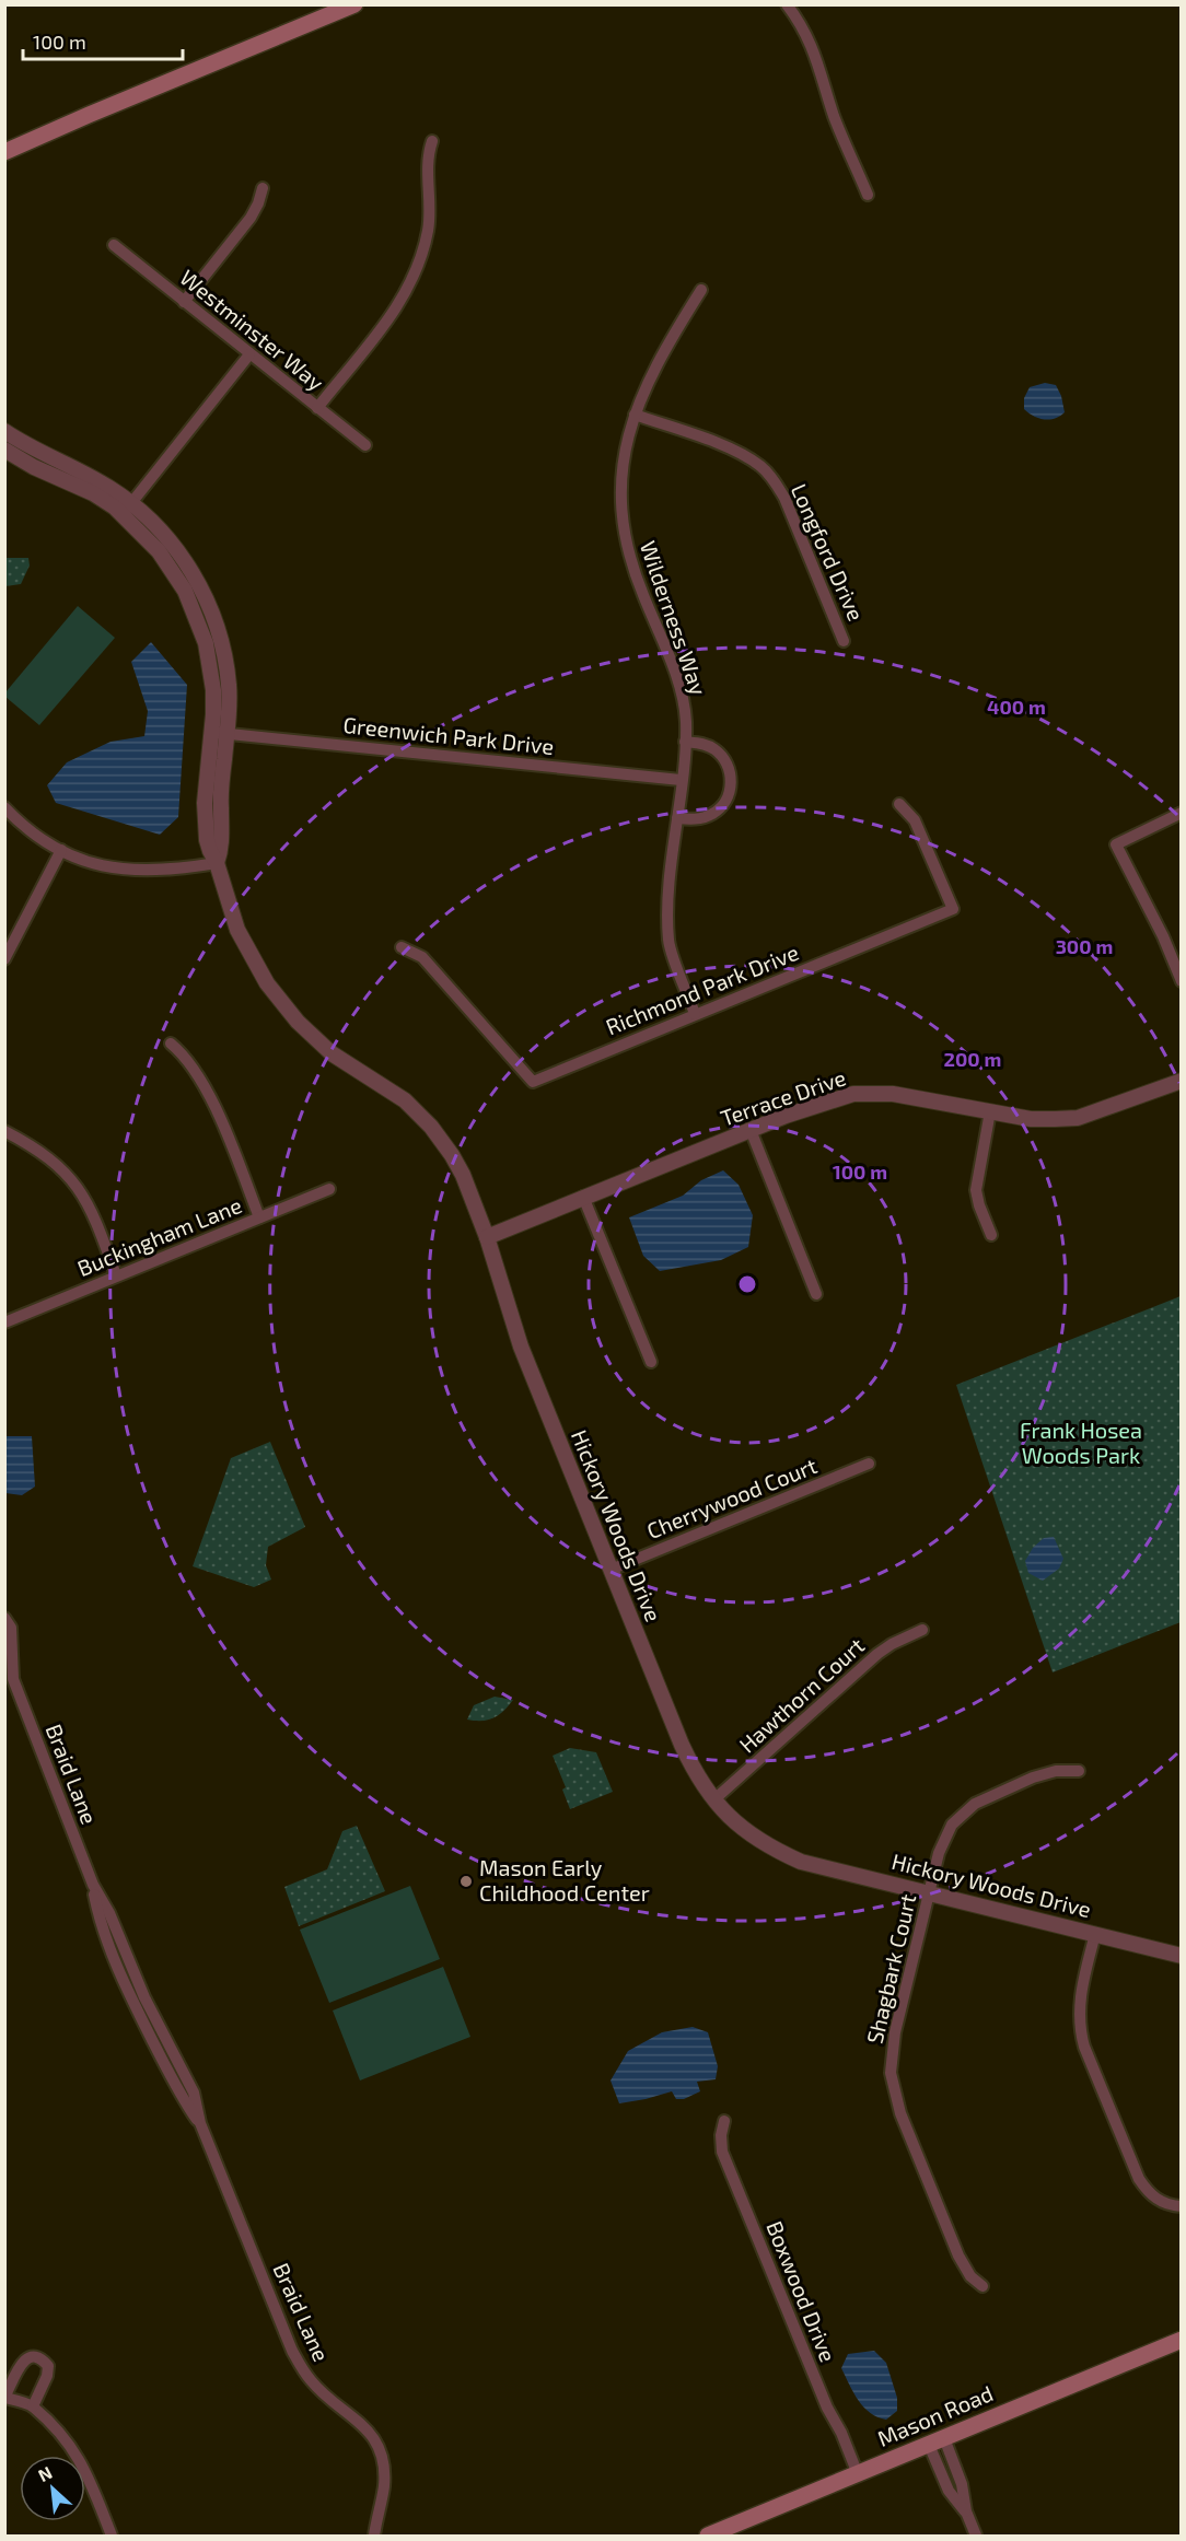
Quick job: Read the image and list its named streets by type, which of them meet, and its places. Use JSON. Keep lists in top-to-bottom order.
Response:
{
  "streets": {
    "main road": ["Mason Road"],
    "street": [
      "Westminster Way",
      "Longford Drive",
      "Wilderness Way",
      "Greenwich Park Drive",
      "Richmond Park Drive",
      "Terrace Drive",
      "Buckingham Lane",
      "Cherrywood Court",
      "Hickory Woods Drive",
      "Hawthorn Court",
      "Braid Lane",
      "Shagbark Court",
      "Boxwood Drive"
    ]
  },
  "crossings": [
    ["Longford Drive", "Wilderness Way"],
    ["Wilderness Way", "Greenwich Park Drive"],
    ["Wilderness Way", "Richmond Park Drive"],
    ["Greenwich Park Drive", "Hickory Woods Drive"],
    ["Terrace Drive", "Hickory Woods Drive"],
    ["Cherrywood Court", "Hickory Woods Drive"],
    ["Hickory Woods Drive", "Hawthorn Court"],
    ["Hickory Woods Drive", "Shagbark Court"],
    ["Boxwood Drive", "Mason Road"]
  ],
  "parks": ["Frank Hosea Woods Park"],
  "places": ["Mason Early Childhood Center"],
  "scale_bar": "100 m",
  "north": "top left",
  "rings": [
    "400 m",
    "300 m",
    "200 m",
    "100 m"
  ]
}
